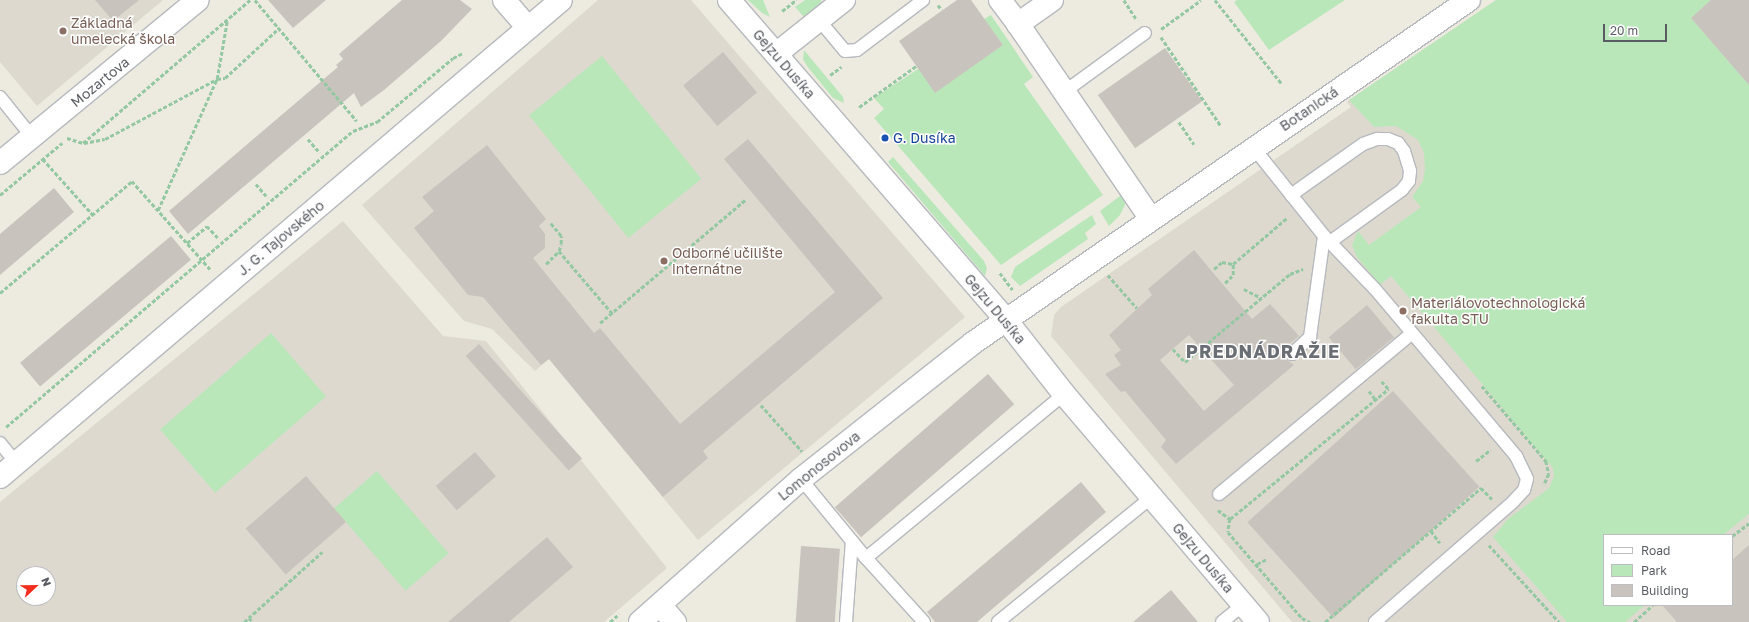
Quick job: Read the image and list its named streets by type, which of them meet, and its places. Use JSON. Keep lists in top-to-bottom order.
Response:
{
  "streets": {
    "street": [
      "Gejzu Dusíka",
      "Mozartova",
      "Botanická",
      "J. G. Tajovského",
      "Lomonosovova"
    ]
  },
  "crossings": [
    ["Gejzu Dusíka", "Botanická"],
    ["Gejzu Dusíka", "Lomonosovova"],
    ["Botanická", "Lomonosovova"]
  ],
  "districts": ["PREDNÁDRAŽIE"],
  "places": [
    "Základná umelecká škola",
    "G. Dusíka",
    "Odborné učilište internátne",
    "Materiálovotechnologická fakulta STU"
  ],
  "legend": ["Road", "Park", "Building"],
  "scale_bar": "20 m",
  "north": "right"
}
